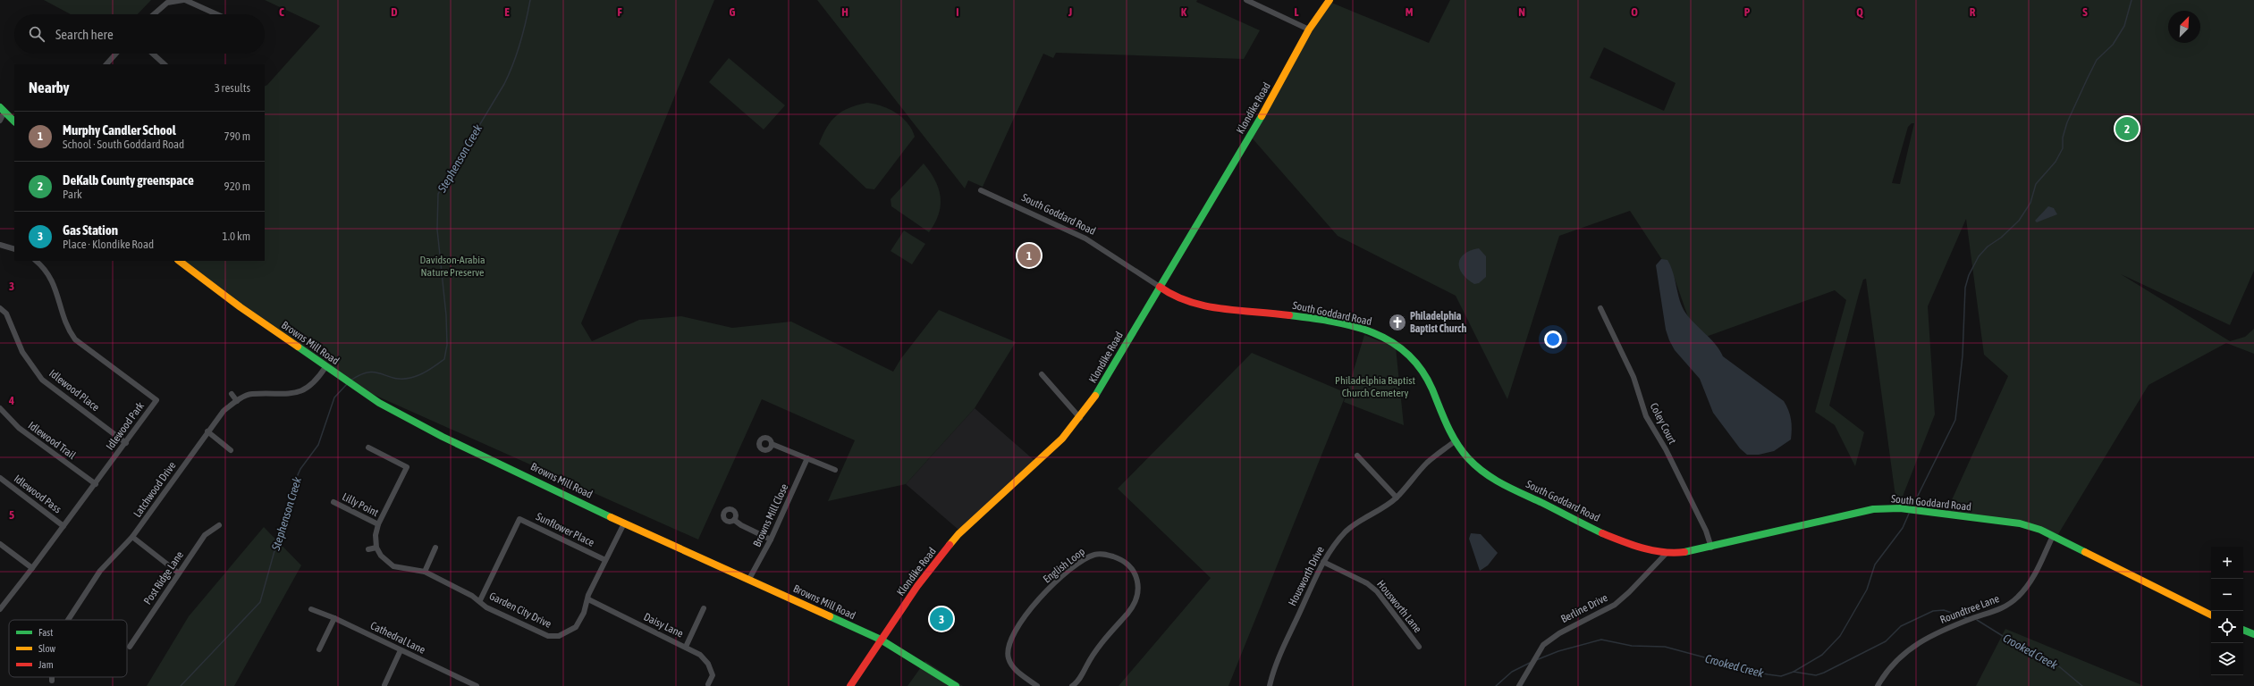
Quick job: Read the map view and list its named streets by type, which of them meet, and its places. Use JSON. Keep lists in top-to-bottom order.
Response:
{
  "streets": {
    "main road": ["Klondike Road", "South Goddard Road", "Browns Mill Road"],
    "street": [
      "Idlewood Place",
      "Coley Court",
      "Idlewood Park",
      "Idlewood Trail",
      "Latchwood Drive",
      "Idlewood Pass",
      "Lilly Point",
      "Browns Mill Close",
      "Sunflower Place",
      "English Loop",
      "Housworth Drive",
      "Post Ridge Lane",
      "Housworth Lane",
      "Berline Drive",
      "Roundtree Lane",
      "Garden City Drive",
      "Daisy Lane",
      "Cathedral Lane"
    ]
  },
  "crossings": [
    ["Klondike Road", "South Goddard Road"],
    ["Klondike Road", "Browns Mill Road"],
    ["South Goddard Road", "Coley Court"],
    ["South Goddard Road", "Housworth Drive"],
    ["South Goddard Road", "Berline Drive"],
    ["South Goddard Road", "Roundtree Lane"],
    ["Browns Mill Road", "Latchwood Drive"],
    ["Browns Mill Road", "Browns Mill Close"],
    ["Browns Mill Road", "Garden City Drive"],
    ["Idlewood Place", "Idlewood Park"],
    ["Idlewood Park", "Idlewood Trail"],
    ["Idlewood Park", "Idlewood Pass"],
    ["Sunflower Place", "Garden City Drive"],
    ["Housworth Drive", "Housworth Lane"],
    ["Garden City Drive", "Daisy Lane"]
  ],
  "water": ["Stephenson Creek", "Crooked Creek"],
  "parks": ["Davidson-Arabia Nature Preserve", "Philadelphia Baptist Church Cemetery"],
  "places": {
    "church": ["Philadelphia Baptist Church"]
  },
  "legend": ["Fast", "Slow", "Jam"],
  "north": "top right",
  "page": {
    "search": "Search here",
    "heading": ["Nearby", "3 results"],
    "list": [
      {
        "mark": "1",
        "name": "Murphy Candler School",
        "note": "School · South Goddard Road",
        "value": "790 m"
      },
      {
        "mark": "2",
        "name": "DeKalb County greenspace",
        "note": "Park",
        "value": "920 m"
      },
      {
        "mark": "3",
        "name": "Gas Station",
        "note": "Place · Klondike Road",
        "value": "1.0 km"
      }
    ],
    "pins": ["2", "1", "3"],
    "map_buttons": ["+", "−"]
  },
  "grid": {
    "columns": [
      "C",
      "D",
      "E",
      "F",
      "G",
      "H",
      "I",
      "J",
      "K",
      "L",
      "M",
      "N",
      "O",
      "P",
      "Q",
      "R",
      "S"
    ],
    "rows": ["3", "4", "5"]
  }
}
